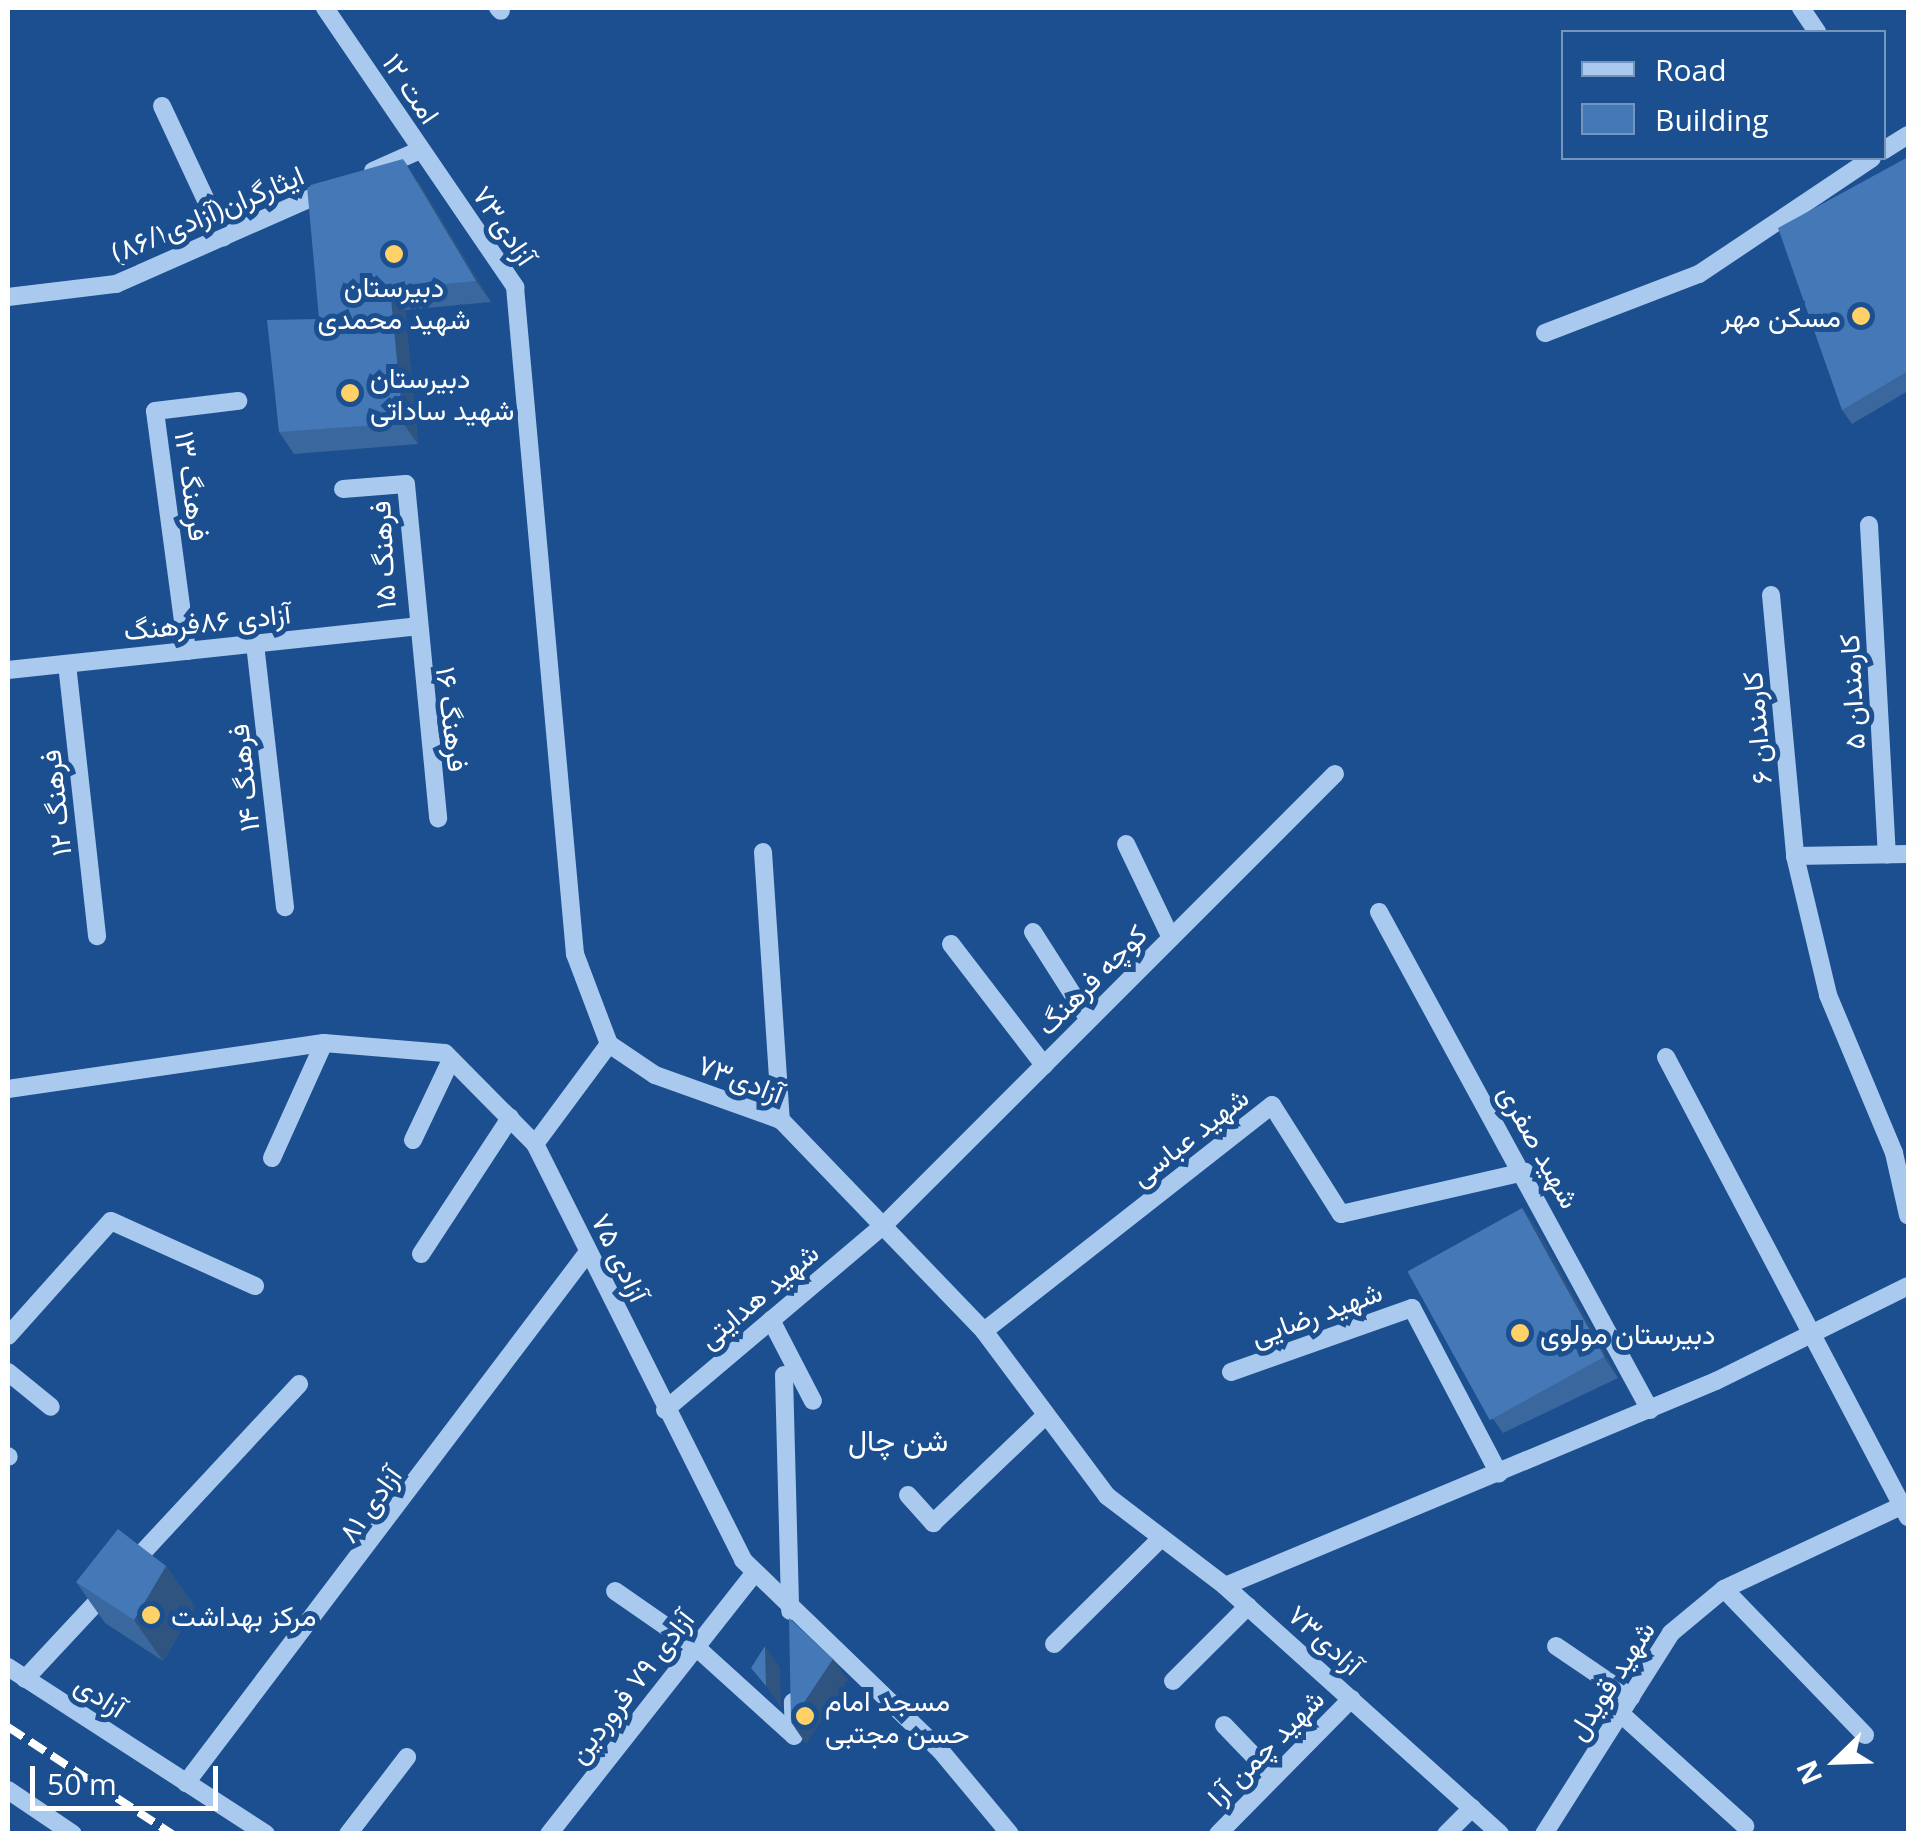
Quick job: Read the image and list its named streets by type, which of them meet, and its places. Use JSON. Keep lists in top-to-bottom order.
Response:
{
  "streets": {
    "street": [
      "امت ۱۲",
      "ایثارگران(آزادی۸۶/۱)",
      "آزادی۷۳",
      "فرهنگ ۱۳",
      "فرهنگ ۱۵",
      "آزادی ۸۶فرهنگ",
      "کارمندان ۵",
      "فرهنگ ۱۶",
      "کارمندان ۶",
      "فرهنگ ۱۴",
      "فرهنگ ۱۲",
      "کوچه فرهنگ",
      "شهید عباسی",
      "شهید صفری",
      "آزادی ۷۵",
      "شهید هدایتی",
      "شهید رضایی",
      "آزادی ۸۱",
      "شهید قویدل",
      "آزادی ۷۹ فروردین",
      "آزادی",
      "شهید چمن آرا"
    ]
  },
  "crossings": [
    ["امت ۱۲", "ایثارگران(آزادی۸۶/۱)"],
    ["امت ۱۲", "آزادی۷۳"],
    ["ایثارگران(آزادی۸۶/۱)", "آزادی۷۳"],
    ["آزادی۷۳", "کوچه فرهنگ"],
    ["آزادی۷۳", "شهید عباسی"],
    ["آزادی۷۳", "شهید هدایتی"],
    ["آزادی۷۳", "شهید چمن آرا"],
    ["فرهنگ ۱۳", "آزادی ۸۶فرهنگ"],
    ["فرهنگ ۱۵", "آزادی ۸۶فرهنگ"],
    ["فرهنگ ۱۵", "فرهنگ ۱۶"],
    ["آزادی ۸۶فرهنگ", "فرهنگ ۱۶"],
    ["آزادی ۸۶فرهنگ", "فرهنگ ۱۴"],
    ["آزادی ۸۶فرهنگ", "فرهنگ ۱۲"],
    ["کوچه فرهنگ", "شهید هدایتی"],
    ["شهید عباسی", "شهید صفری"],
    ["آزادی ۷۵", "شهید هدایتی"],
    ["آزادی ۷۵", "آزادی ۸۱"],
    ["آزادی ۷۵", "آزادی ۷۹ فروردین"],
    ["آزادی ۸۱", "آزادی"]
  ],
  "districts": ["شن چال"],
  "places": [
    "دبیرستان شهید محمدی",
    "مسکن مهر",
    "دبیرستان شهید ساداتی",
    "دبیرستان مولوی",
    "مرکز بهداشت",
    "مسجد امام حسن مجتبی"
  ],
  "legend": ["Road", "Building"],
  "scale_bar": "50 m",
  "north": "bottom left"
}
